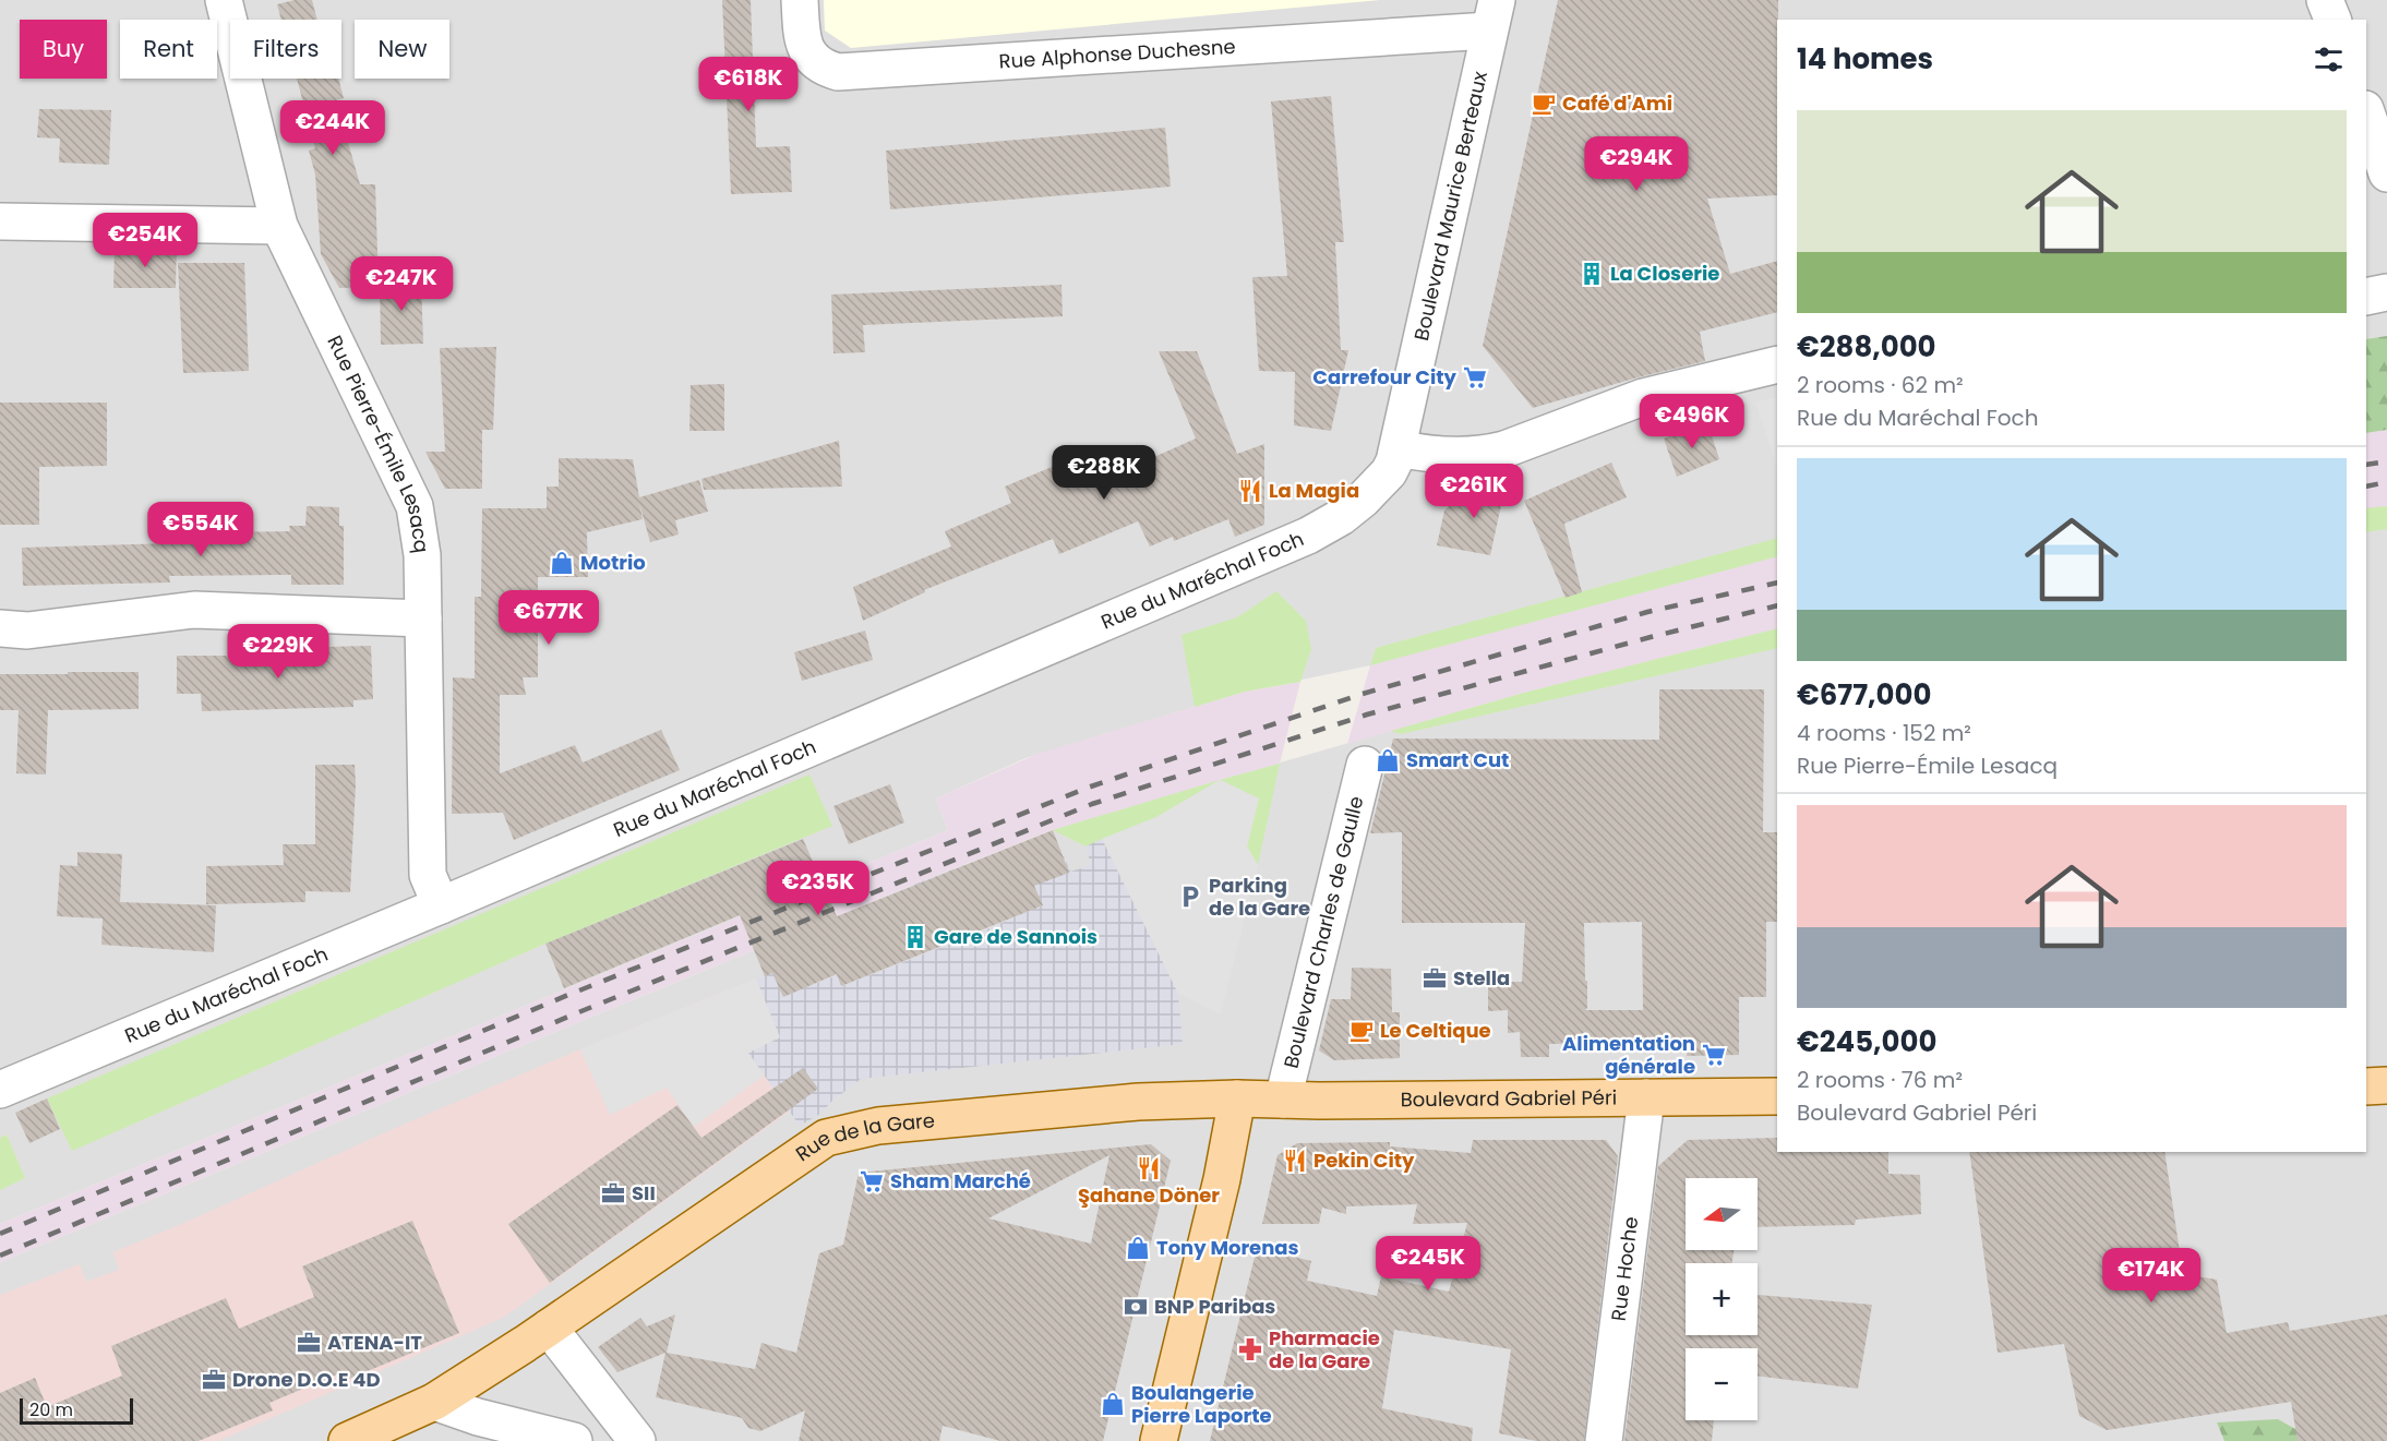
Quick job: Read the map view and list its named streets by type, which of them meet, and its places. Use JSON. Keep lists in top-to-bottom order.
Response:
{
  "streets": {
    "main road": ["Boulevard Gabriel Péri", "Rue de la Gare"],
    "street": [
      "Rue Alphonse Duchesne",
      "Boulevard Maurice Berteaux",
      "Rue Pierre-Émile Lesacq",
      "Rue du Maréchal Foch",
      "Boulevard Charles de Gaulle",
      "Rue Hoche"
    ]
  },
  "crossings": [
    ["Rue Alphonse Duchesne", "Boulevard Maurice Berteaux"],
    ["Boulevard Maurice Berteaux", "Rue du Maréchal Foch"],
    ["Rue Pierre-Émile Lesacq", "Rue du Maréchal Foch"],
    ["Boulevard Charles de Gaulle", "Boulevard Gabriel Péri"],
    ["Boulevard Gabriel Péri", "Rue de la Gare"],
    ["Boulevard Gabriel Péri", "Rue Hoche"]
  ],
  "places": {
    "cafe": ["Café d'Ami", "Le Celtique"],
    "building": ["La Closerie", "Gare de Sannois"],
    "supermarket": ["Carrefour City", "Alimentation générale", "Sham Marché"],
    "restaurant": ["La Magia", "Pekin City", "Şahane Döner"],
    "shop": [
      "Motrio",
      "Smart Cut",
      "Tony Morenas",
      "Boulangerie Pierre Laporte"
    ],
    "parking": ["Parking de la Gare"],
    "office": [
      "Stella",
      "SII",
      "ATENA-IT",
      "Drone D.O.E 4D"
    ],
    "bank": ["BNP Paribas"],
    "pharmacy": ["Pharmacie de la Gare"]
  },
  "scale_bar": "20 m",
  "north": "left",
  "page": {
    "chip": [
      "Buy",
      "Rent",
      "Filters",
      "New"
    ],
    "heading": "14 homes",
    "price": [
      "€618K",
      "€244K",
      "€294K",
      "€254K",
      "€247K",
      "€496K",
      "€288K",
      "€261K",
      "€554K",
      "€677K",
      "€229K",
      "€235K",
      "€245K",
      "€174K"
    ],
    "list": [
      {
        "name": "€288,000",
        "note": "2 rooms · 62 m² · Rue du Maréchal Foch"
      },
      {
        "name": "€677,000",
        "note": "4 rooms · 152 m² · Rue Pierre-Émile Lesacq"
      },
      {
        "name": "€245,000",
        "note": "2 rooms · 76 m² · Boulevard Gabriel Péri"
      }
    ],
    "map_buttons": ["+", "−"],
    "scale": "20 m"
  }
}
